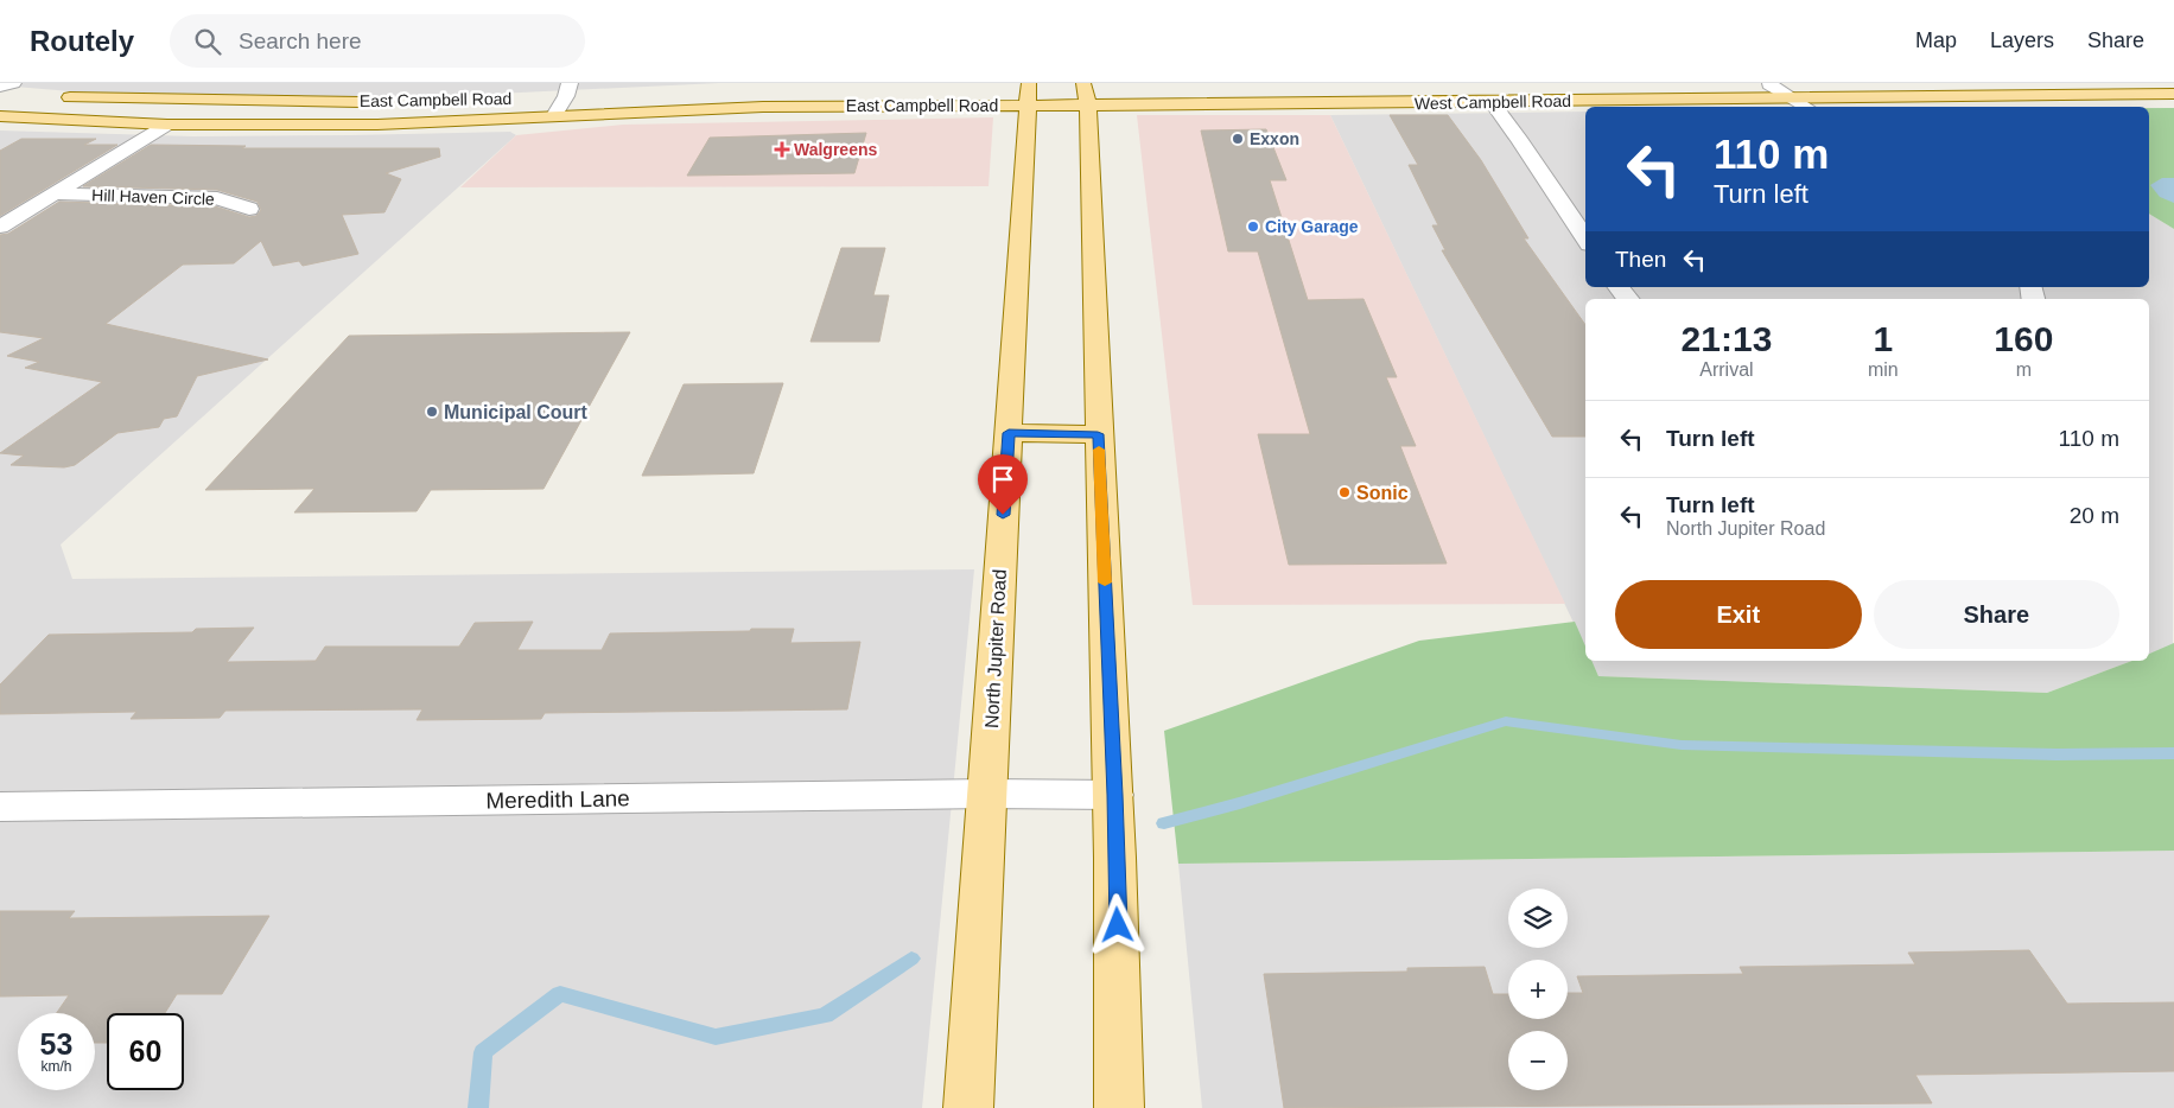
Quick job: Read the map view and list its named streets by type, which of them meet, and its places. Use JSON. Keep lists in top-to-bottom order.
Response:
{
  "streets": {
    "main road": ["East Campbell Road", "West Campbell Road", "North Jupiter Road"],
    "street": ["Hill Haven Circle", "Meredith Lane"]
  },
  "crossings": [
    ["East Campbell Road", "West Campbell Road"],
    ["East Campbell Road", "North Jupiter Road"],
    ["West Campbell Road", "North Jupiter Road"],
    ["North Jupiter Road", "Meredith Lane"]
  ],
  "places": {
    "other": [
      "Exxon",
      "City Garage",
      "Municipal Court",
      "Sonic"
    ],
    "health": ["Walgreens"]
  },
  "page": {
    "header": "Routely",
    "search": "Search here",
    "nav": ["Map", "Layers", "Share"],
    "turn": ["110 m", "Turn left"],
    "then": "Then",
    "eta": [
      "21:13",
      "Arrival",
      "1",
      "min",
      "160",
      "m"
    ],
    "list": [
      {
        "name": "Turn left",
        "value": "110 m"
      },
      {
        "name": "Turn left",
        "note": "North Jupiter Road",
        "value": "20 m"
      }
    ],
    "buttons": ["Exit", "Share"],
    "map_buttons": ["+", "−"],
    "speed": "53 km/h",
    "limit": "60"
  }
}
